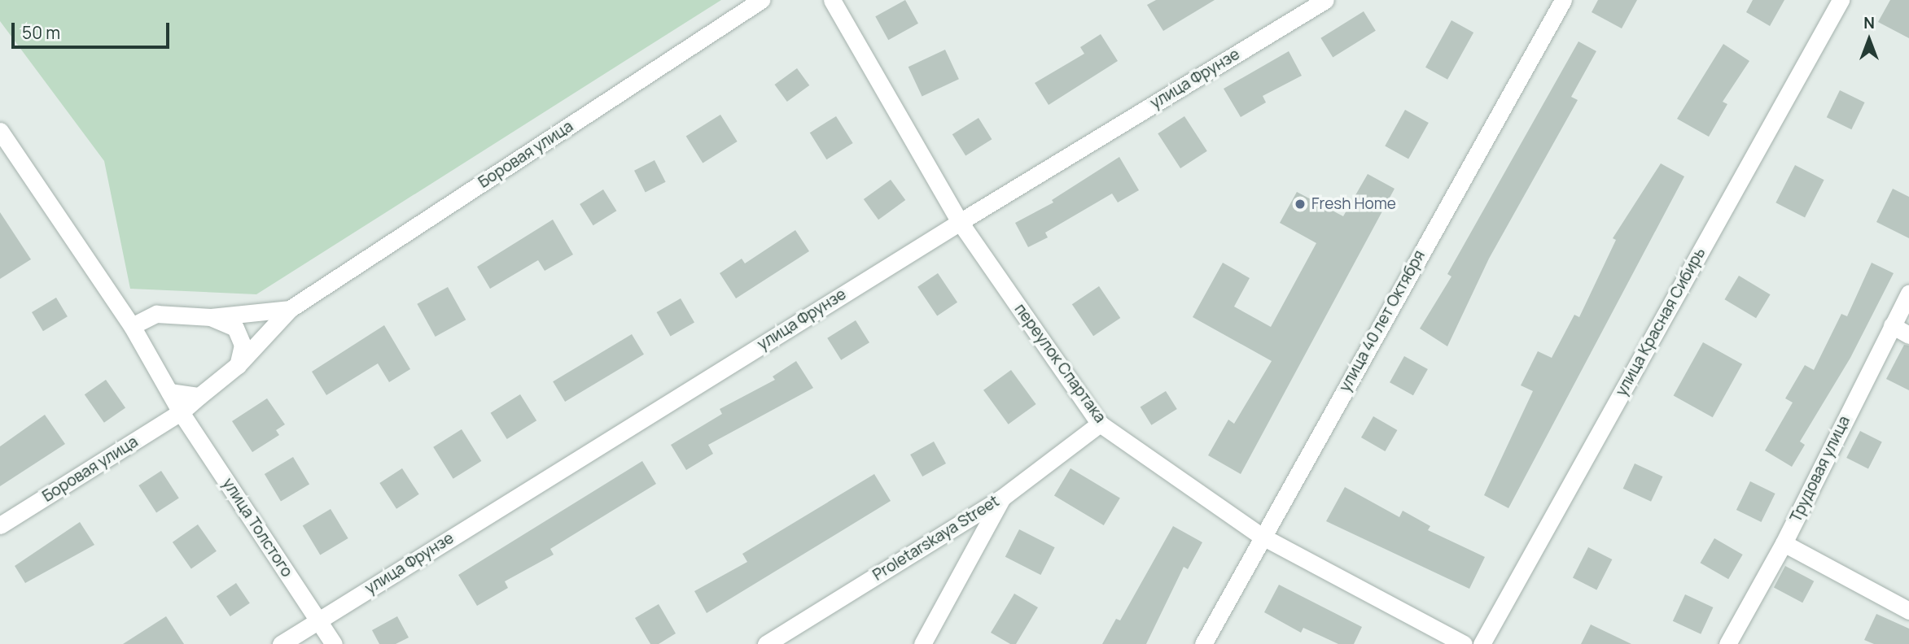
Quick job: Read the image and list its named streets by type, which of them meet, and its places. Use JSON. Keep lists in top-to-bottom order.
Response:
{
  "streets": {
    "street": [
      "улица Фрунзе",
      "Боровая улица",
      "улица 40 лет Октября",
      "улица Красная Сибирь",
      "переулок Спартака",
      "Трудовая улица",
      "улица Толстого",
      "Proletarskaya Street"
    ]
  },
  "crossings": [
    ["улица Фрунзе", "переулок Спартака"],
    ["улица Фрунзе", "улица Толстого"],
    ["Боровая улица", "улица Толстого"],
    ["улица 40 лет Октября", "переулок Спартака"],
    ["переулок Спартака", "Proletarskaya Street"]
  ],
  "places": ["Fresh Home"],
  "scale_bar": "50 m",
  "north": "top"
}
